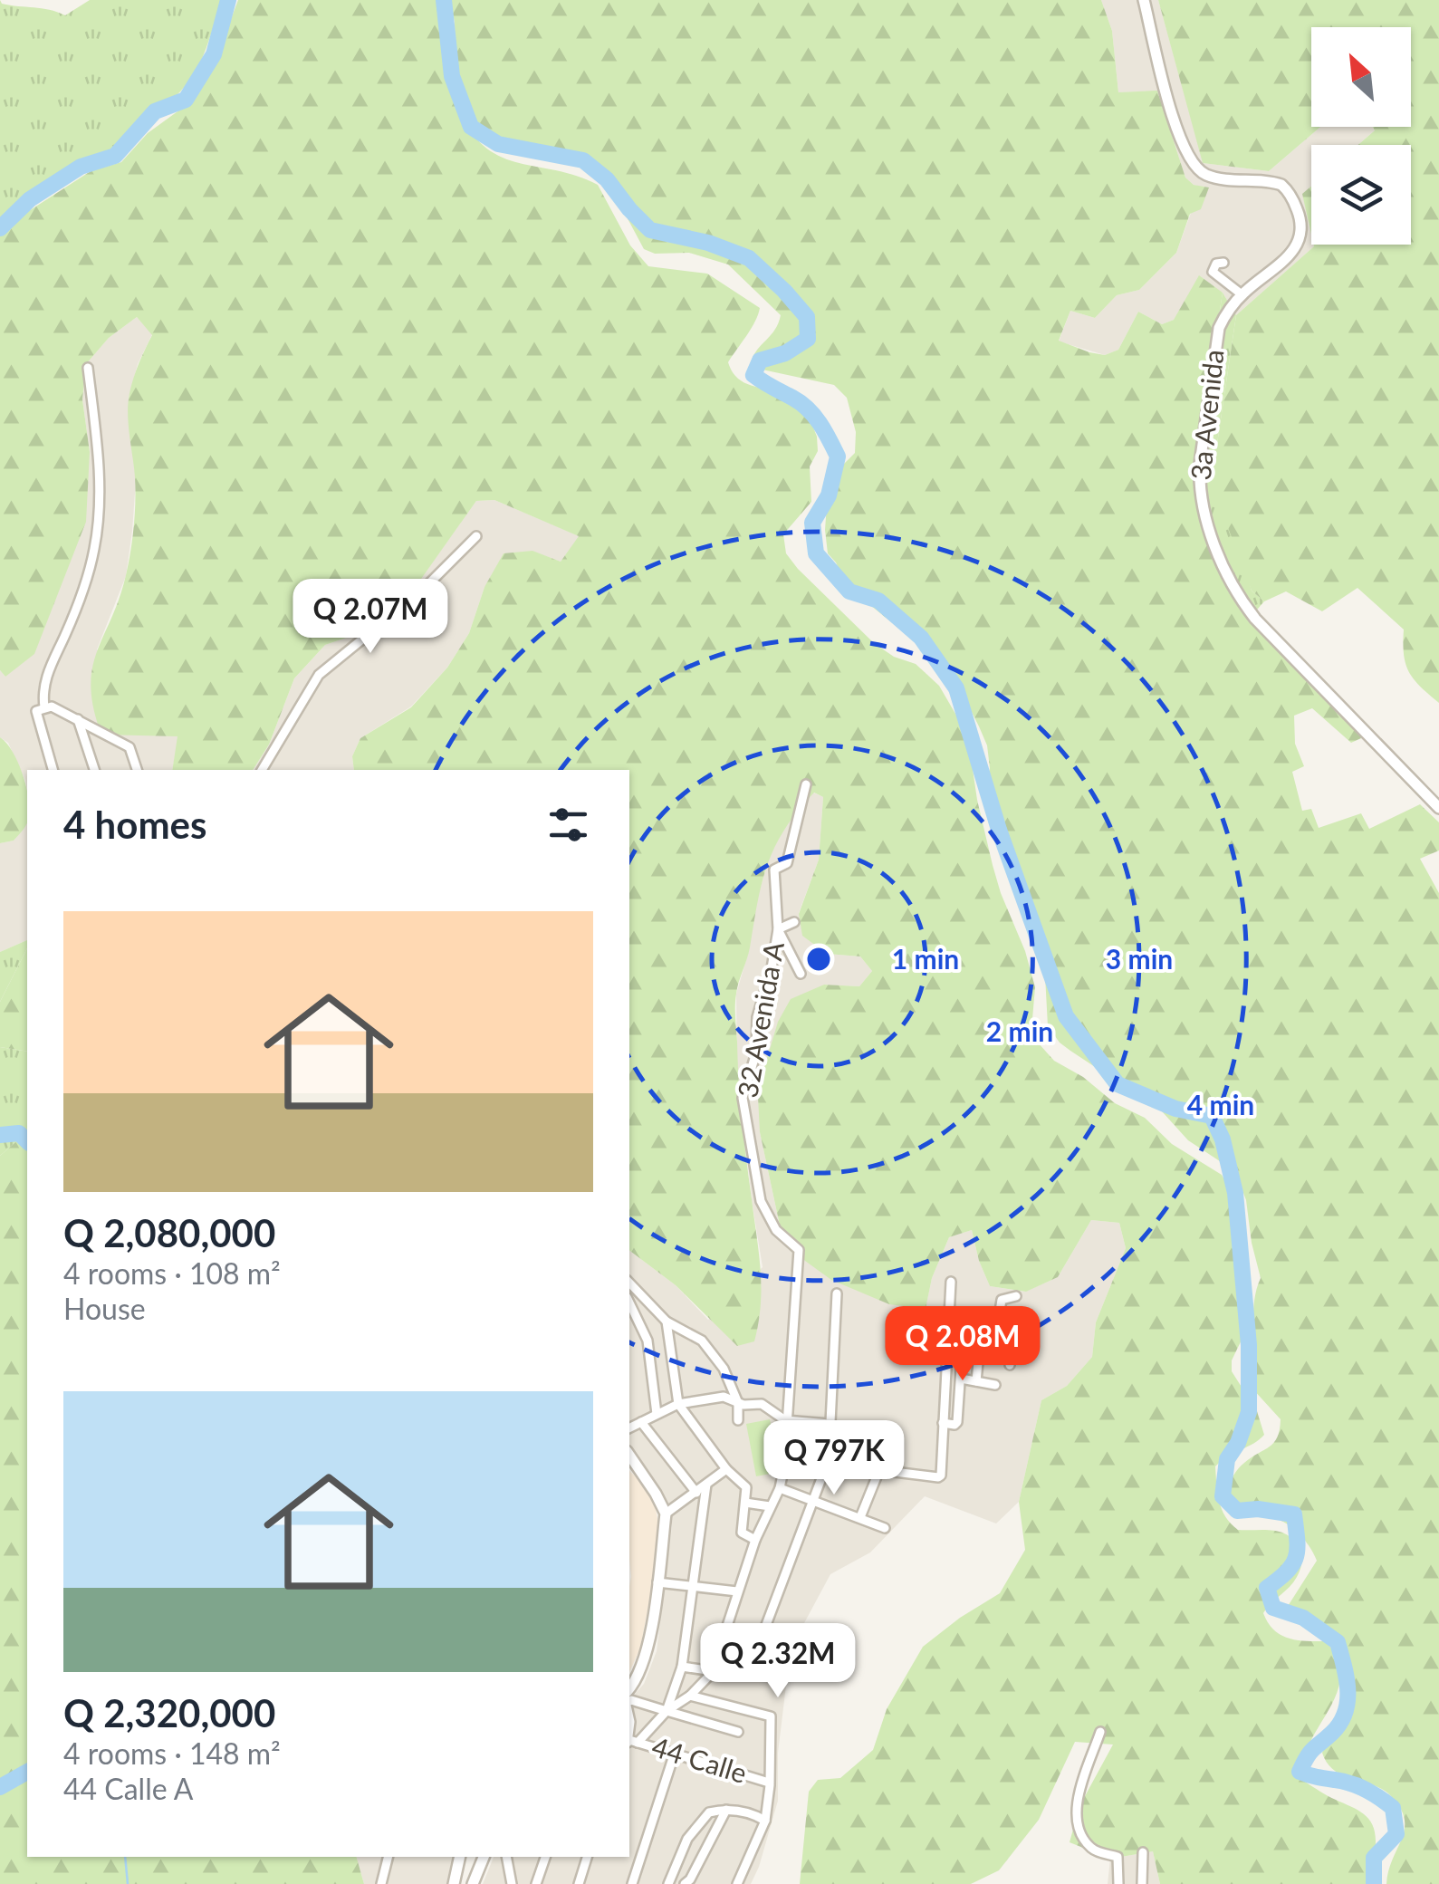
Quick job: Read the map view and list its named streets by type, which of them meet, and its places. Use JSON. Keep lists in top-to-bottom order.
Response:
{
  "streets": {
    "street": ["3a Avenida", "32 Avenida A", "44 Calle"]
  },
  "north": "top left",
  "page": {
    "price": [
      "Q 2.07M",
      "Q 2.08M",
      "Q 797K",
      "Q 2.32M"
    ],
    "heading": "4 homes",
    "list": [
      {
        "name": "Q 2,080,000",
        "note": "4 rooms · 108 m² · House"
      },
      {
        "name": "Q 2,320,000",
        "note": "4 rooms · 148 m² · 44 Calle A"
      }
    ]
  },
  "rings": [
    "1 min",
    "3 min",
    "2 min",
    "4 min"
  ]
}
